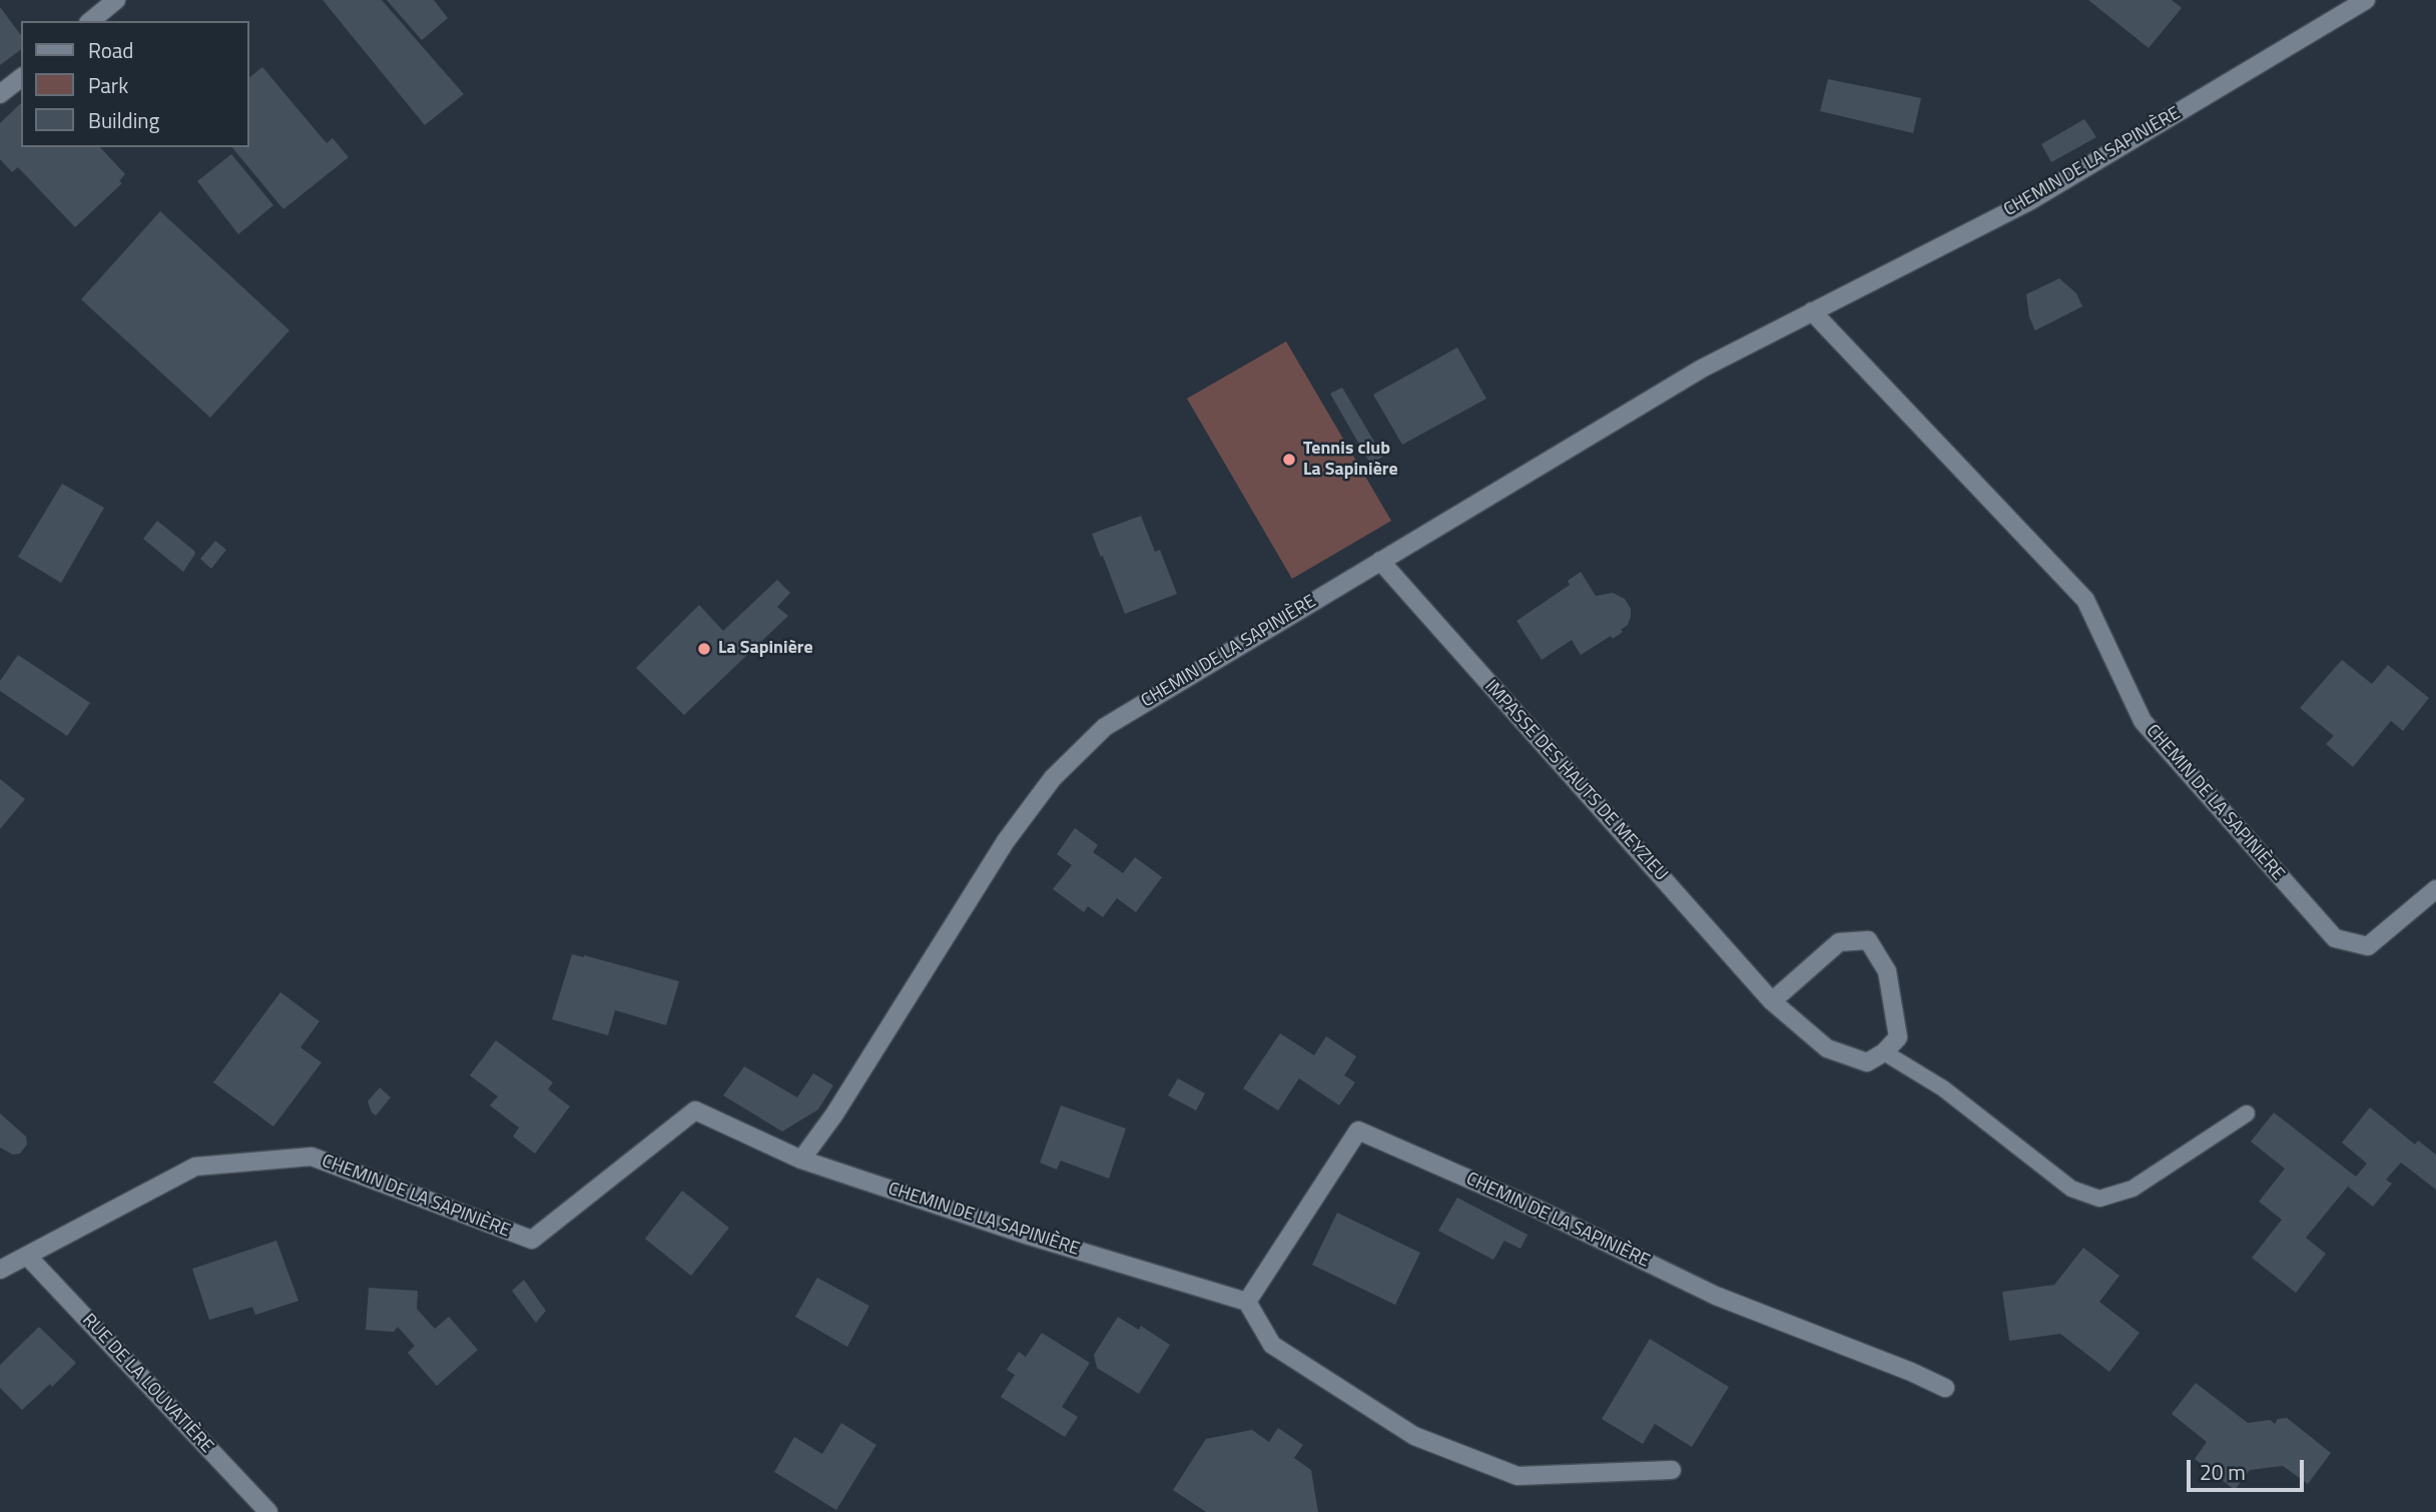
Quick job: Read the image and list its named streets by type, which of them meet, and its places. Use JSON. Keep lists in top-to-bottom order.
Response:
{
  "streets": {
    "street": ["CHEMIN DE LA SAPINIÈRE", "IMPASSE DES HAUTS DE MEYZIEU", "RUE DE LA LOUVATIÈRE"]
  },
  "crossings": [
    ["CHEMIN DE LA SAPINIÈRE", "IMPASSE DES HAUTS DE MEYZIEU"],
    ["CHEMIN DE LA SAPINIÈRE", "RUE DE LA LOUVATIÈRE"]
  ],
  "places": ["Tennis club La Sapinière", "La Sapinière"],
  "legend": ["Road", "Park", "Building"],
  "scale_bar": "20 m"
}
